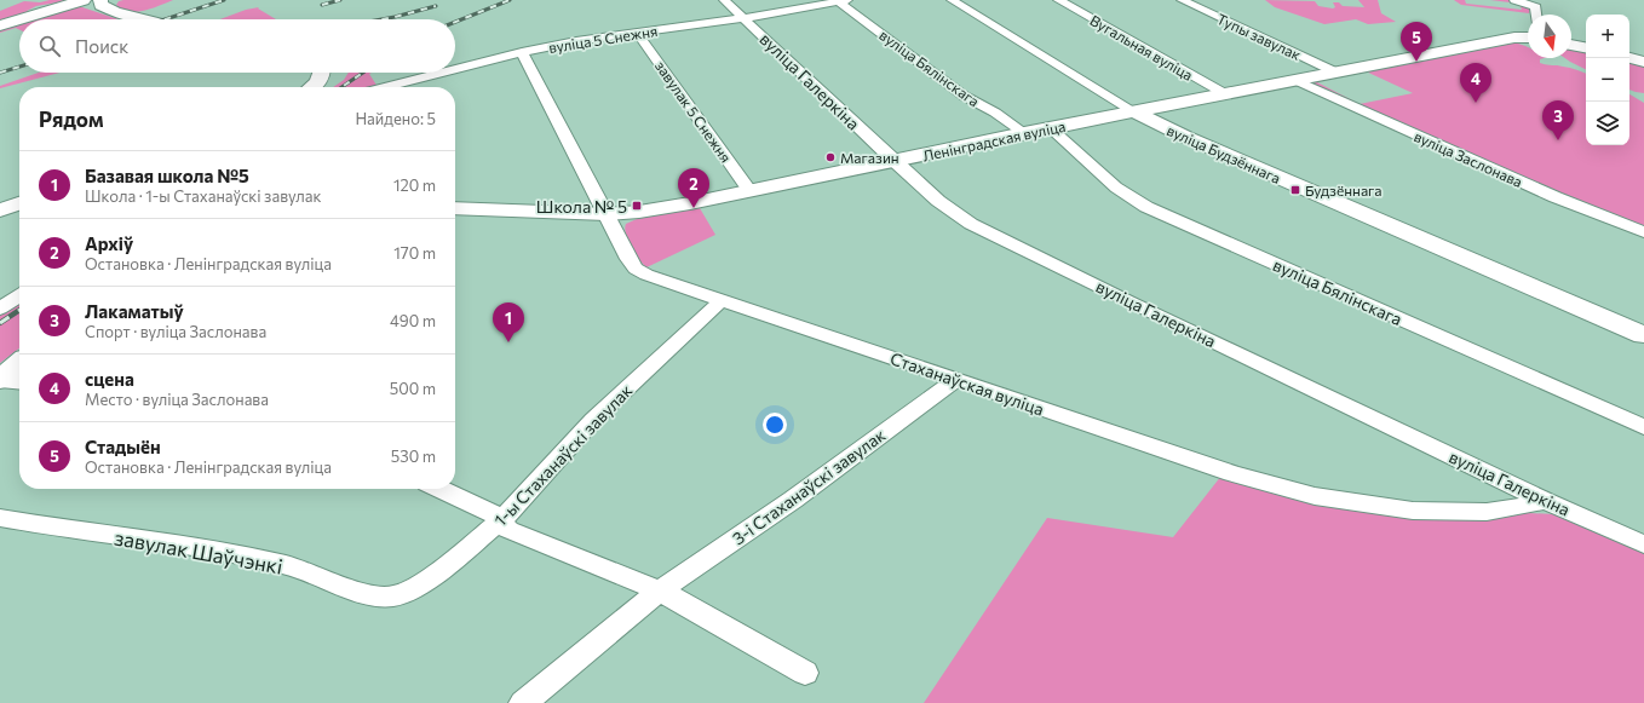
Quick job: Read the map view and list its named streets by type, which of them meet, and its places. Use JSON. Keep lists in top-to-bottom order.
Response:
{
  "streets": {
    "street": [
      "Тупы завулак",
      "вуліца 5 Снежня",
      "Вугальная вуліца",
      "вуліца Бялінскага",
      "вуліца Галеркіна",
      "завулак 5 Снежня",
      "Ленінградская вуліца",
      "вуліца Будзённага",
      "вуліца Заслонава",
      "Стаханаўская вуліца",
      "1-ы Стаханаўскі завулак",
      "3-і Стаханаўскі завулак",
      "завулак Шаўчэнкі"
    ]
  },
  "crossings": [
    ["Тупы завулак", "Ленінградская вуліца"],
    ["вуліца 5 Снежня", "вуліца Бялінскага"],
    ["вуліца 5 Снежня", "вуліца Галеркіна"],
    ["вуліца 5 Снежня", "завулак 5 Снежня"],
    ["вуліца 5 Снежня", "Стаханаўская вуліца"],
    ["Вугальная вуліца", "Ленінградская вуліца"],
    ["вуліца Бялінскага", "Ленінградская вуліца"],
    ["вуліца Галеркіна", "Ленінградская вуліца"],
    ["вуліца Галеркіна", "Стаханаўская вуліца"],
    ["завулак 5 Снежня", "Ленінградская вуліца"],
    ["Ленінградская вуліца", "вуліца Будзённага"],
    ["Ленінградская вуліца", "вуліца Заслонава"],
    ["Ленінградская вуліца", "Стаханаўская вуліца"],
    ["Стаханаўская вуліца", "1-ы Стаханаўскі завулак"],
    ["Стаханаўская вуліца", "3-і Стаханаўскі завулак"],
    ["1-ы Стаханаўскі завулак", "завулак Шаўчэнкі"]
  ],
  "places": {
    "other": ["Магазин"],
    "transit": ["Будзённага", "Школа № 5"]
  },
  "north": "bottom",
  "page": {
    "map_buttons": ["+", "−"],
    "search": "Поиск",
    "pins": [
      "5",
      "4",
      "3",
      "2",
      "1"
    ],
    "heading": ["Рядом", "Найдено: 5"],
    "list": [
      {
        "mark": "1",
        "name": "Базавая школа №5",
        "note": "Школа · 1-ы Стаханаўскі завулак",
        "value": "120 m"
      },
      {
        "mark": "2",
        "name": "Архіў",
        "note": "Остановка · Ленінградская вуліца",
        "value": "170 m"
      },
      {
        "mark": "3",
        "name": "Лакаматыў",
        "note": "Спорт · вуліца Заслонава",
        "value": "490 m"
      },
      {
        "mark": "4",
        "name": "сцена",
        "note": "Место · вуліца Заслонава",
        "value": "500 m"
      },
      {
        "mark": "5",
        "name": "Стадыён",
        "note": "Остановка · Ленінградская вуліца",
        "value": "530 m"
      }
    ]
  }
}
